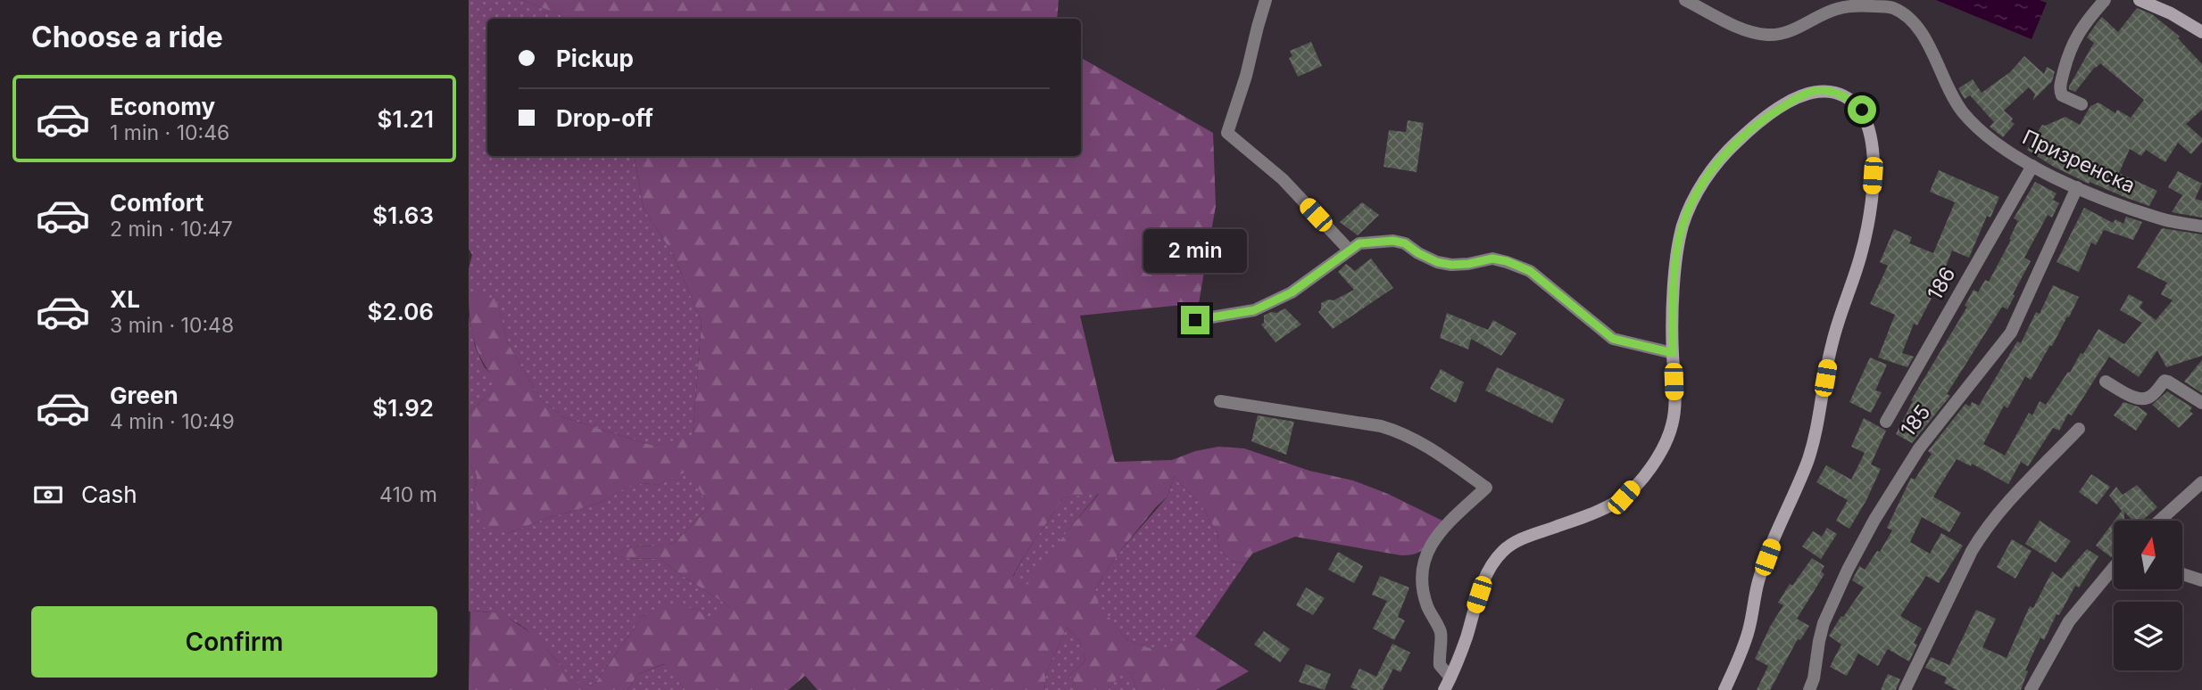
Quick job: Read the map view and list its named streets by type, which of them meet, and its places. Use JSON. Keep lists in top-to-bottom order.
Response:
{
  "streets": {
    "street": ["Призренска", "186", "185"]
  },
  "crossings": [
    ["Призренска", "186"],
    ["Призренска", "185"]
  ],
  "north": "top",
  "page": {
    "heading": "Choose a ride",
    "banner": ["Pickup", "Drop-off"],
    "list": [
      {
        "name": "Economy",
        "note": "1 min · 10:46",
        "value": "$1.21"
      },
      {
        "name": "Comfort",
        "note": "2 min · 10:47",
        "value": "$1.63"
      },
      {
        "name": "XL",
        "note": "3 min · 10:48",
        "value": "$2.06"
      },
      {
        "name": "Green",
        "note": "4 min · 10:49",
        "value": "$1.92"
      }
    ],
    "bubble": "2 min",
    "pay": ["Cash", "410 m"],
    "buttons": "Confirm"
  }
}
